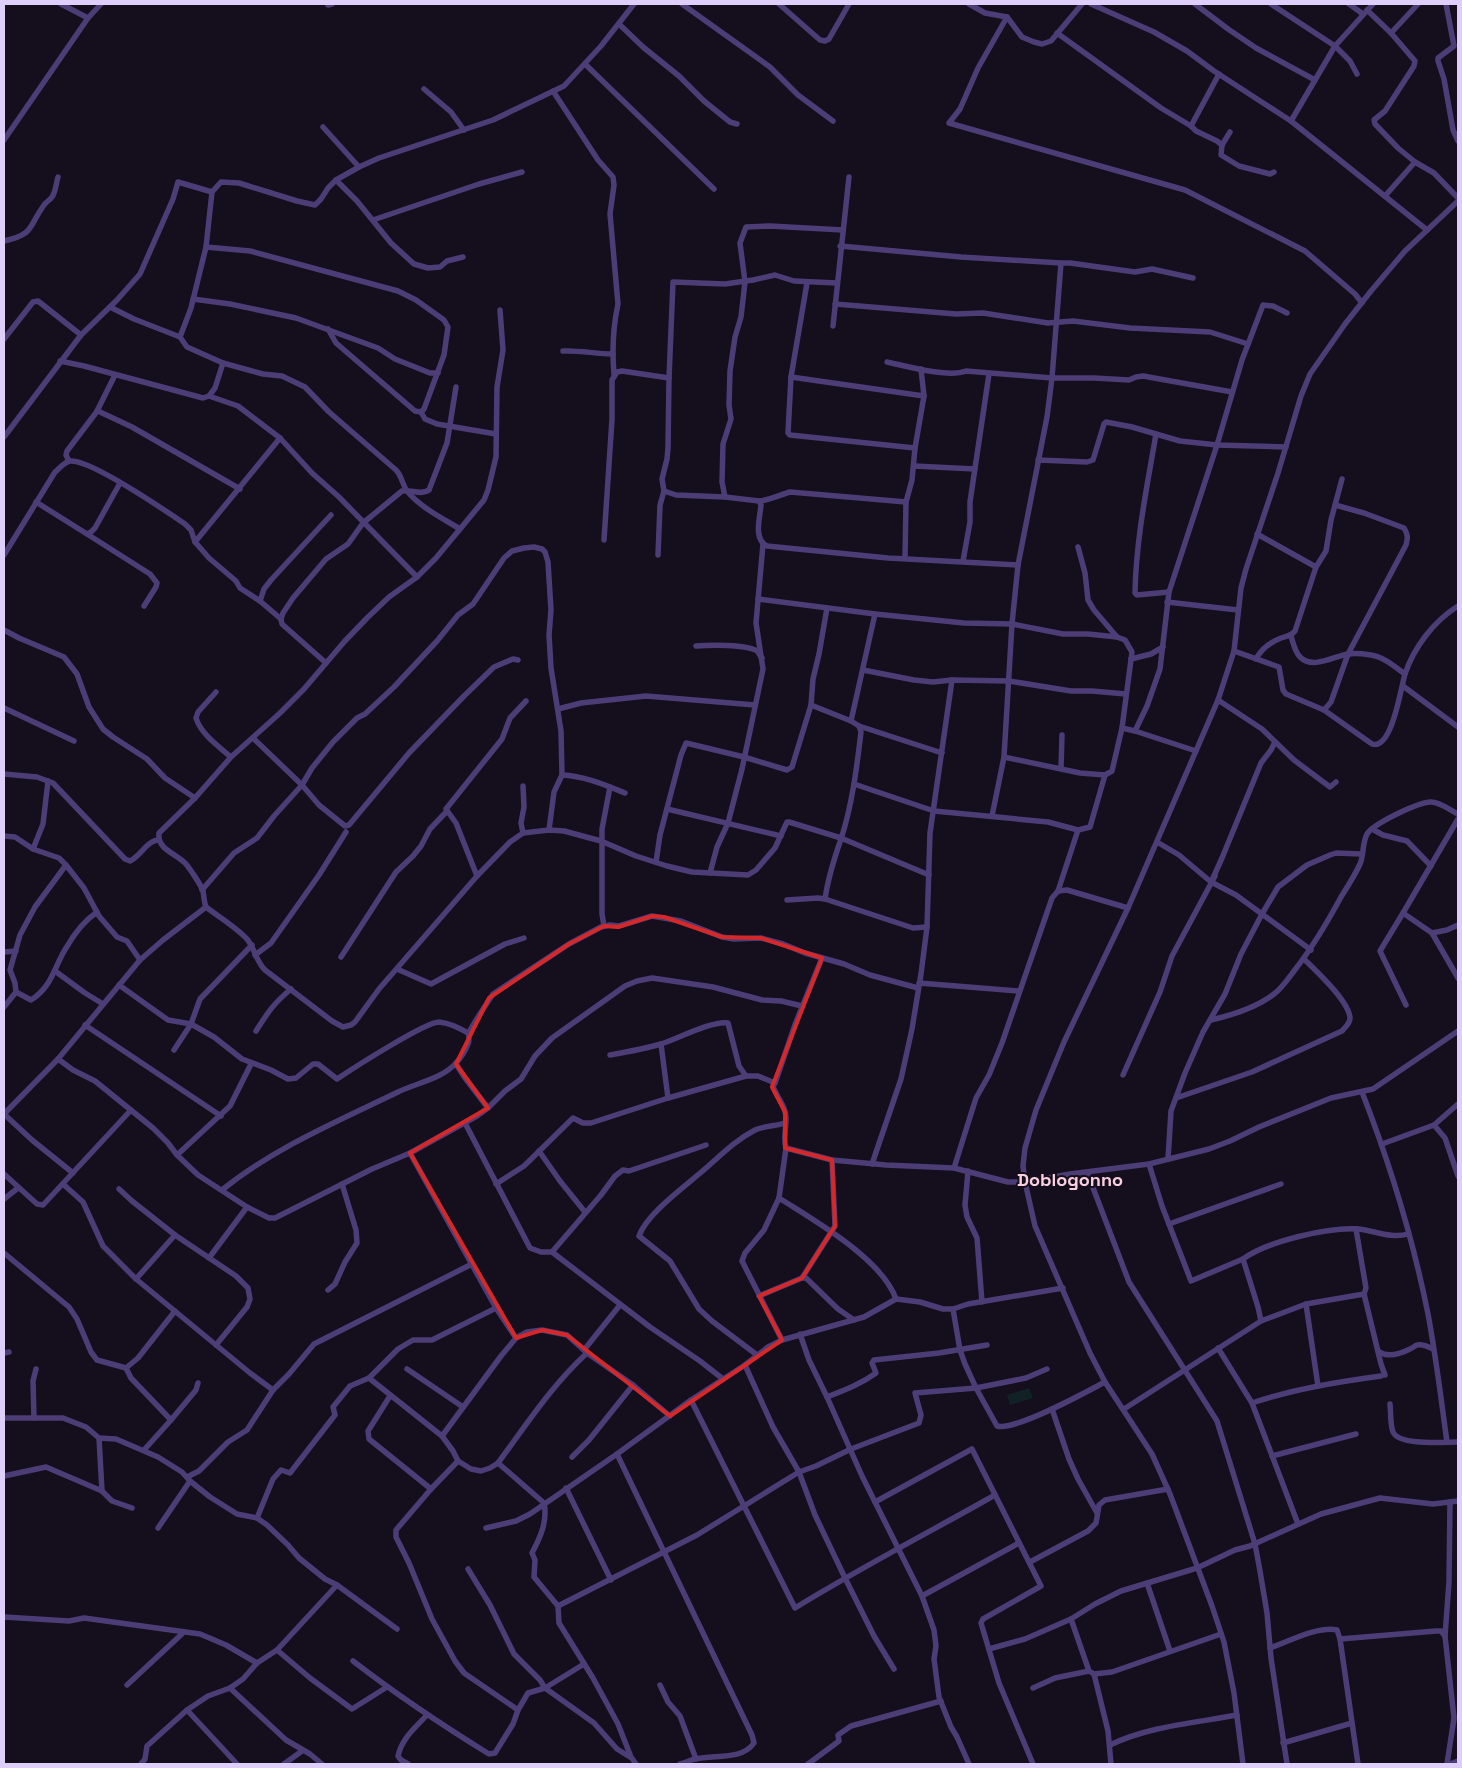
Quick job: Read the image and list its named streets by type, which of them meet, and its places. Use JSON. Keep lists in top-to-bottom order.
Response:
{
  "districts": ["Doblogonno"]
}
